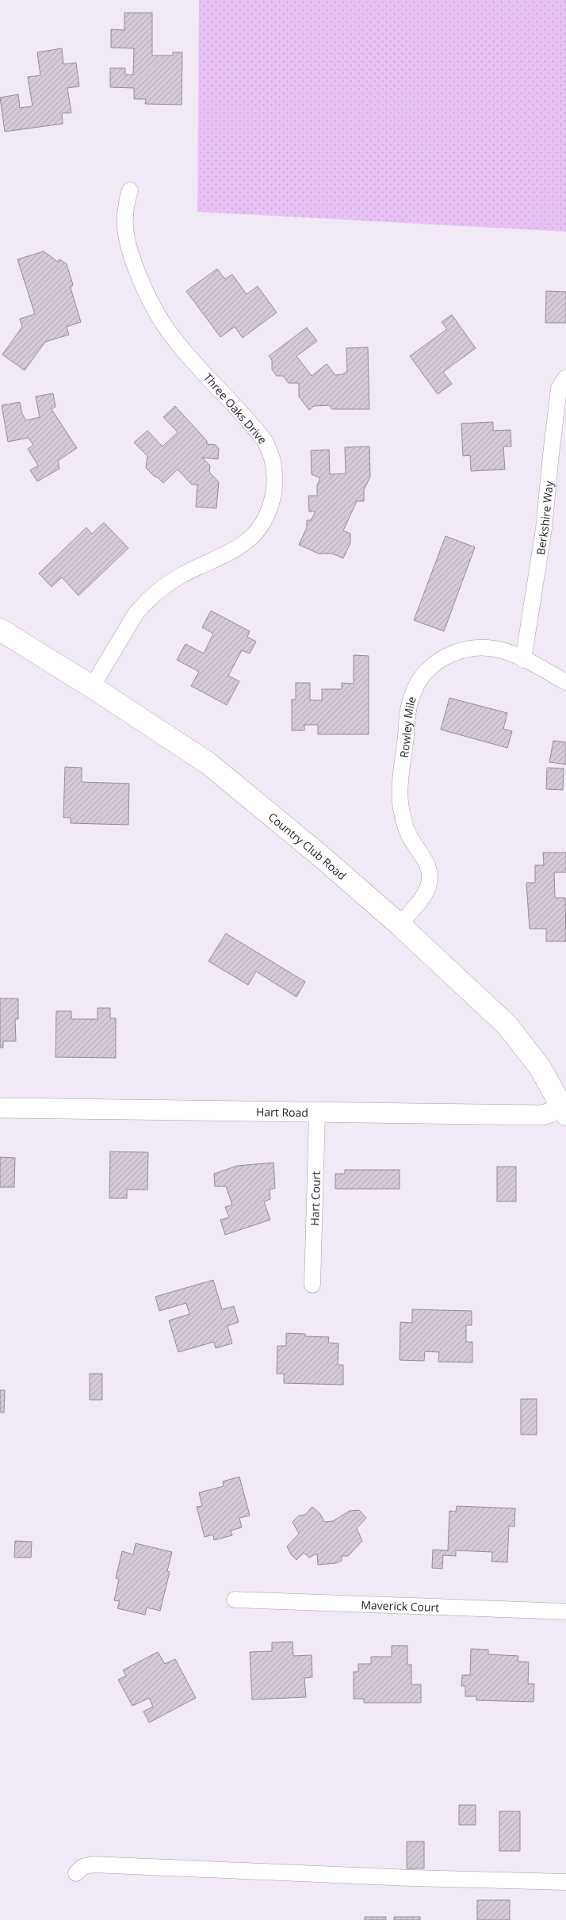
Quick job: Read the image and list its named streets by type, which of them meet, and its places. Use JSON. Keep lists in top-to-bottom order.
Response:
{
  "streets": {
    "main road": ["Country Club Road"],
    "street": [
      "Three Oaks Drive",
      "Berkshire Way",
      "Rowley Mile",
      "Hart Road",
      "Hart Court",
      "Maverick Court"
    ]
  },
  "crossings": [
    ["Three Oaks Drive", "Country Club Road"],
    ["Berkshire Way", "Rowley Mile"],
    ["Rowley Mile", "Country Club Road"],
    ["Country Club Road", "Hart Road"],
    ["Hart Road", "Hart Court"]
  ]
}
